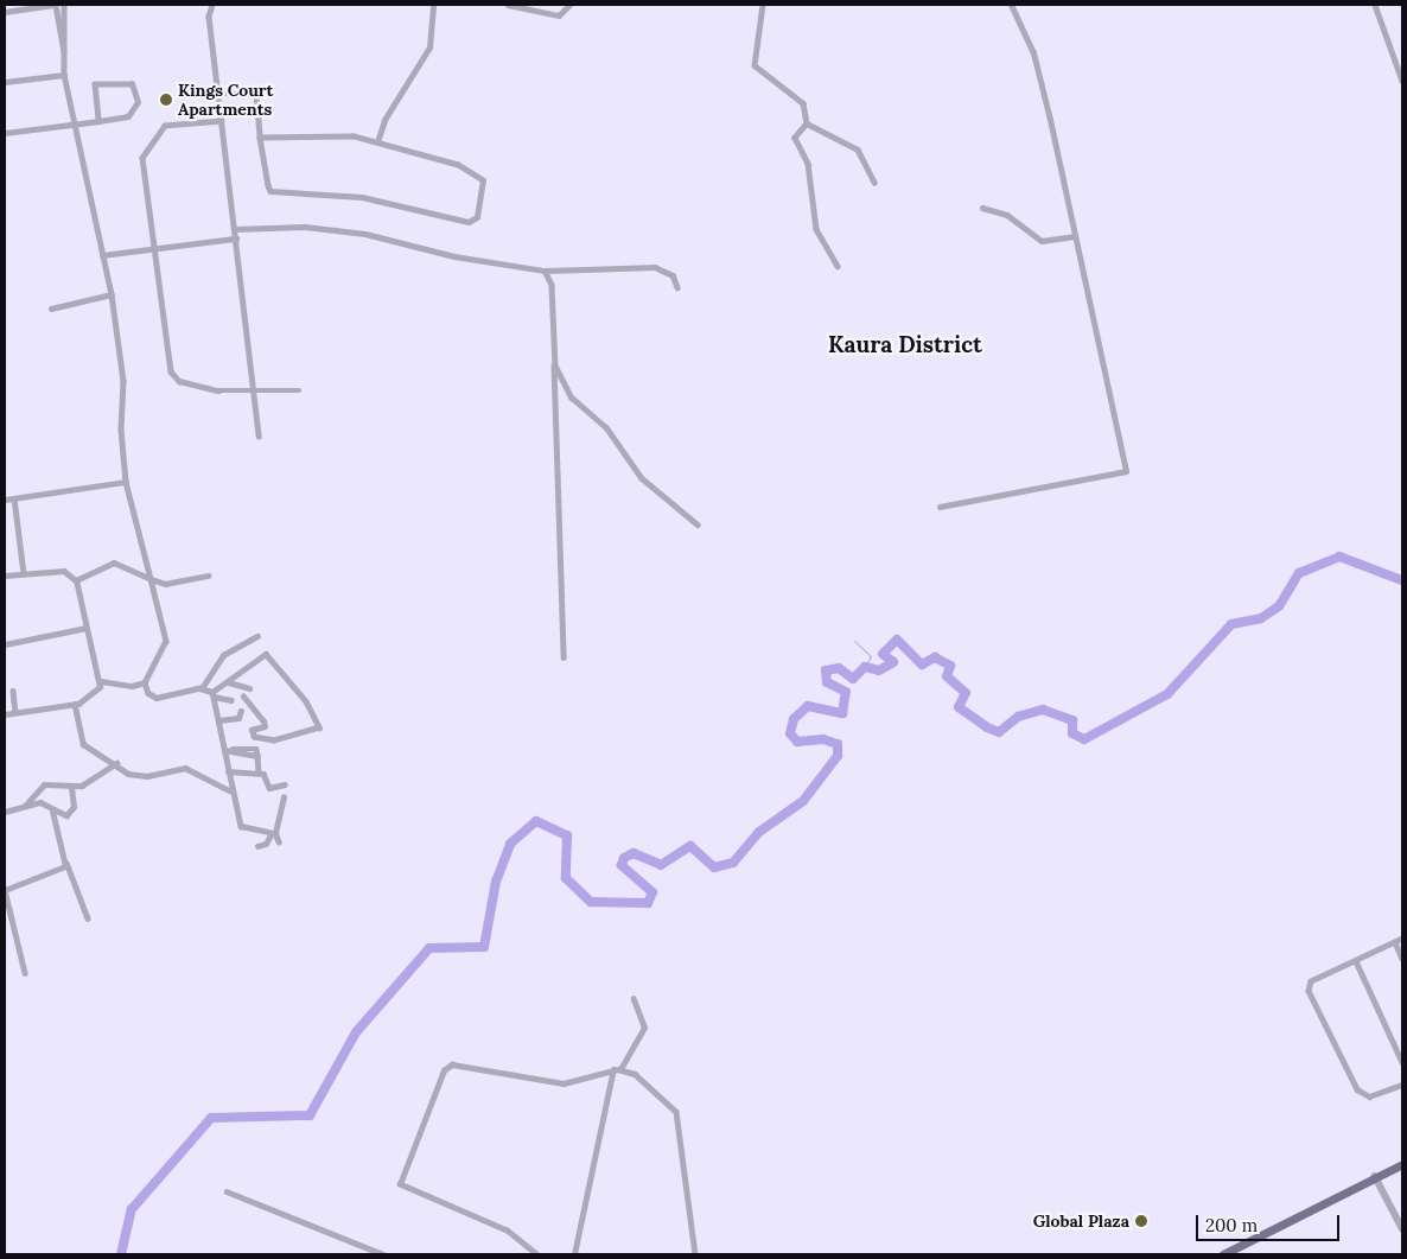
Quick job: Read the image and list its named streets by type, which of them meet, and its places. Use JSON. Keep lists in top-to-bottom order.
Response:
{
  "districts": ["Kaura District"],
  "places": ["Kings Court Apartments", "Global Plaza"],
  "scale_bar": "200 m"
}
